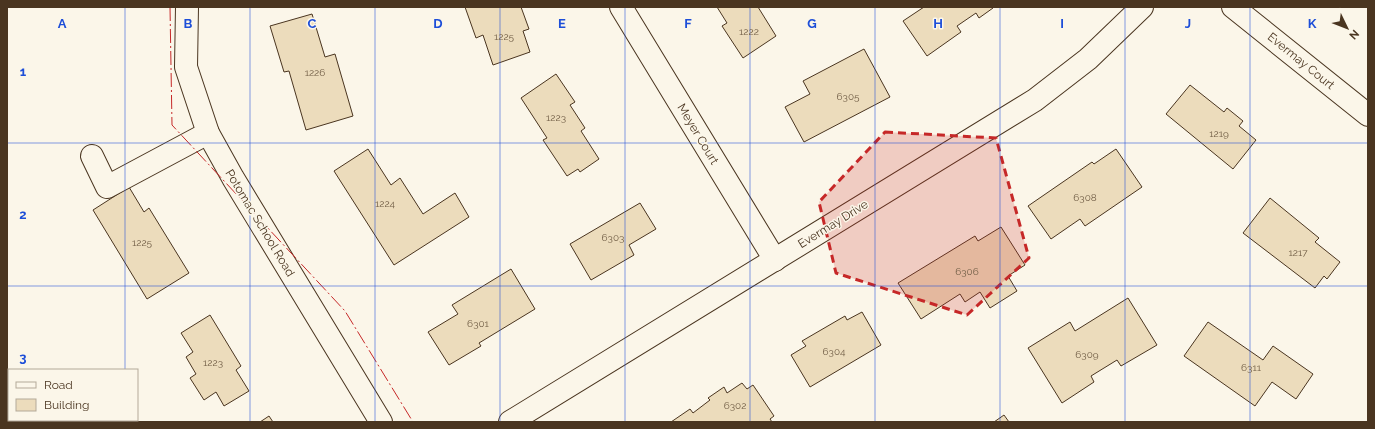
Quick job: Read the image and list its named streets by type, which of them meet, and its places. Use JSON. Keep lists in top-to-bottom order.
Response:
{
  "streets": {
    "street": [
      "Evermay Court",
      "Meyer Court",
      "Potomac School Road",
      "Evermay Drive"
    ]
  },
  "crossings": [
    ["Meyer Court", "Evermay Drive"]
  ],
  "house_numbers": [
    "1222",
    "1225",
    "1226",
    "6305",
    "1223",
    "1219",
    "6308",
    "1224",
    "6303",
    "1225",
    "1217",
    "6306",
    "6301",
    "6304",
    "6309",
    "1223",
    "6311",
    "6302"
  ],
  "legend": ["Road", "Building"],
  "north": "bottom right",
  "grid": {
    "columns": [
      "A",
      "B",
      "C",
      "D",
      "E",
      "F",
      "G",
      "H",
      "I",
      "J",
      "K"
    ],
    "rows": ["1", "2", "3"]
  }
}
